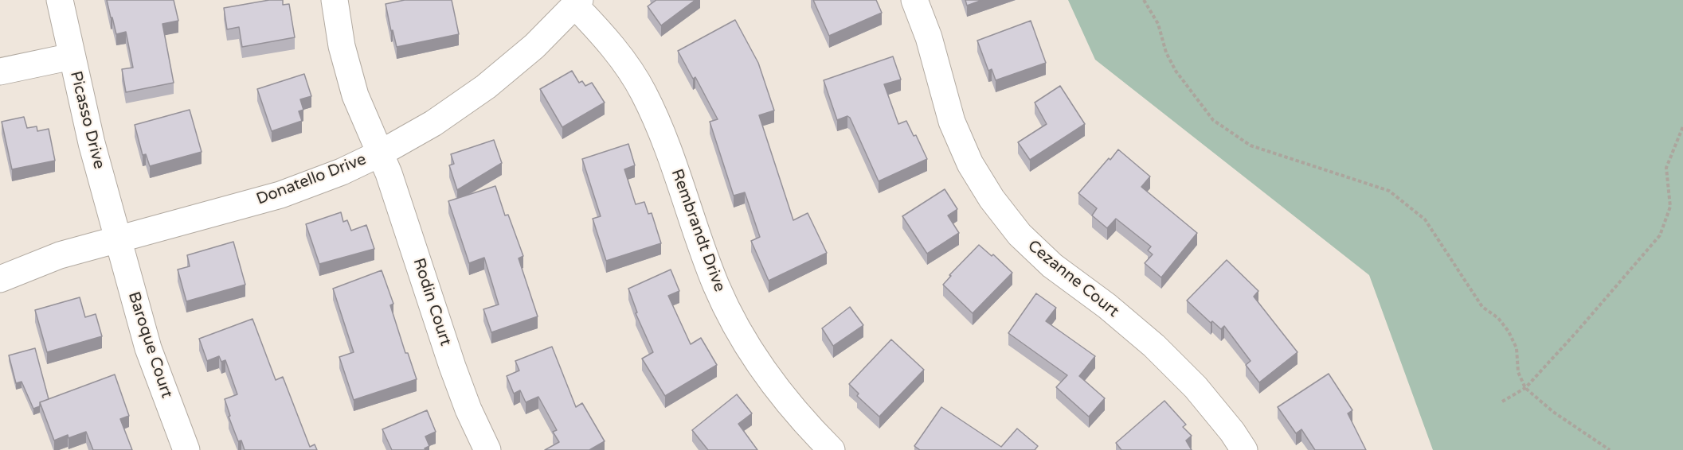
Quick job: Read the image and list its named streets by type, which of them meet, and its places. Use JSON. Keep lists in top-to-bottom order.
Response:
{
  "streets": {
    "street": [
      "Picasso Drive",
      "Donatello Drive",
      "Rembrandt Drive",
      "Cezanne Court",
      "Rodin Court",
      "Baroque Court"
    ]
  },
  "crossings": [
    ["Picasso Drive", "Donatello Drive"],
    ["Picasso Drive", "Baroque Court"],
    ["Donatello Drive", "Rembrandt Drive"],
    ["Donatello Drive", "Rodin Court"],
    ["Donatello Drive", "Baroque Court"]
  ]
}
